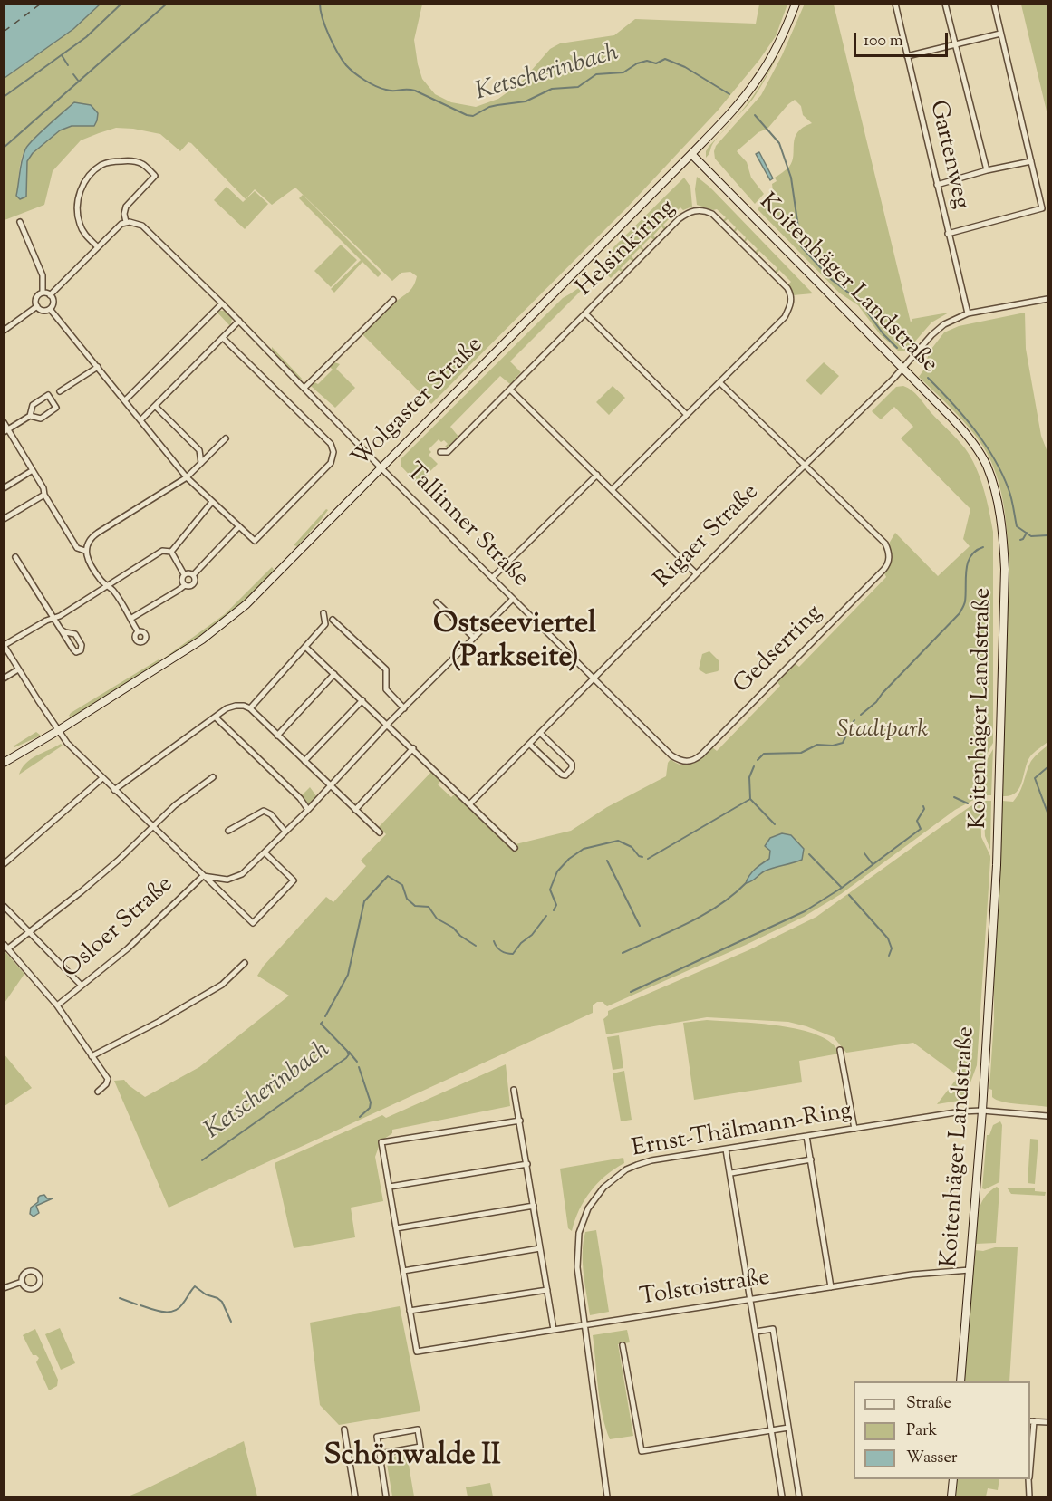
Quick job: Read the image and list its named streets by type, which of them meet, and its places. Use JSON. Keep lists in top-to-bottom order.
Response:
{
  "streets": {
    "main road": ["Koitenhäger Landstraße", "Wolgaster Straße"],
    "street": [
      "Gartenweg",
      "Helsinkiring",
      "Tallinner Straße",
      "Rigaer Straße",
      "Gedserring",
      "Osloer Straße",
      "Ernst-Thälmann-Ring",
      "Tolstoistraße"
    ]
  },
  "crossings": [
    ["Gartenweg", "Rigaer Straße"],
    ["Koitenhäger Landstraße", "Wolgaster Straße"],
    ["Koitenhäger Landstraße", "Rigaer Straße"],
    ["Koitenhäger Landstraße", "Ernst-Thälmann-Ring"],
    ["Koitenhäger Landstraße", "Tolstoistraße"],
    ["Wolgaster Straße", "Tallinner Straße"],
    ["Tallinner Straße", "Rigaer Straße"],
    ["Tallinner Straße", "Gedserring"],
    ["Rigaer Straße", "Gedserring"],
    ["Ernst-Thälmann-Ring", "Tolstoistraße"]
  ],
  "districts": ["Ostseeviertel (Parkseite)", "Schönwalde II"],
  "water": ["Ketscherinbach"],
  "parks": ["Stadtpark"],
  "legend": ["Straße", "Park", "Wasser"],
  "scale_bar": "100 m"
}
